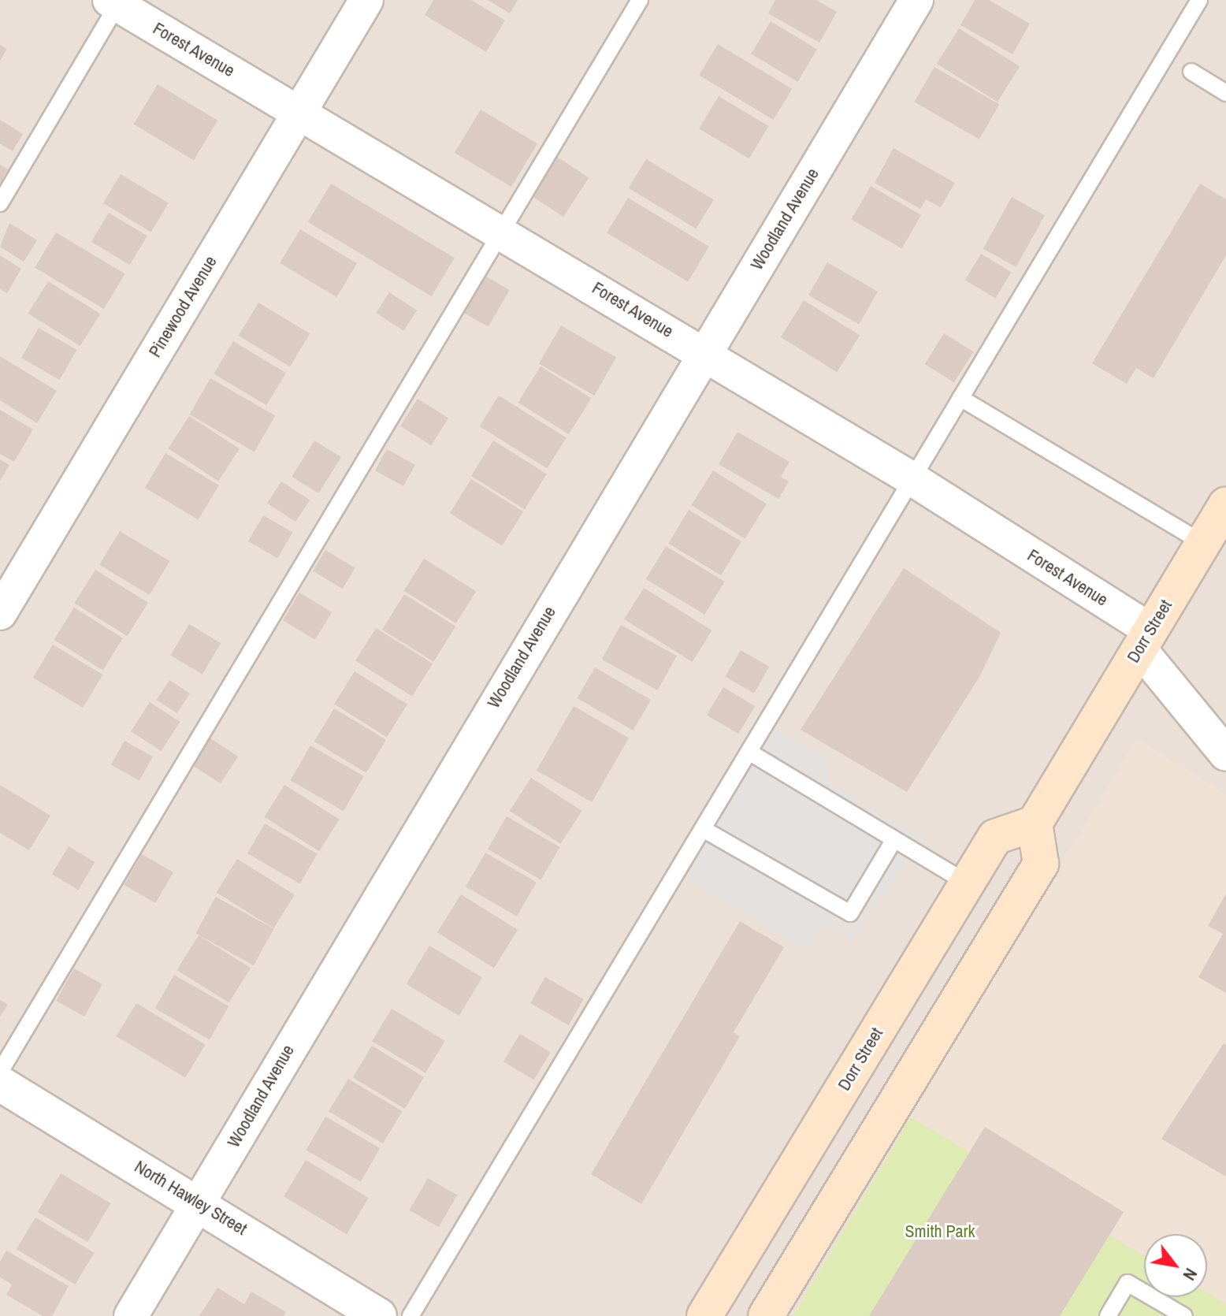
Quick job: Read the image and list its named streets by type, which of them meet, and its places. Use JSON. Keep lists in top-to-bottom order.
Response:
{
  "streets": {
    "main road": ["Dorr Street"],
    "street": [
      "Forest Avenue",
      "Woodland Avenue",
      "Pinewood Avenue",
      "North Hawley Street"
    ]
  },
  "crossings": [
    ["Forest Avenue", "Woodland Avenue"],
    ["Forest Avenue", "Pinewood Avenue"],
    ["Forest Avenue", "Dorr Street"],
    ["Woodland Avenue", "North Hawley Street"]
  ],
  "parks": ["Smith Park"],
  "north": "bottom right"
}
